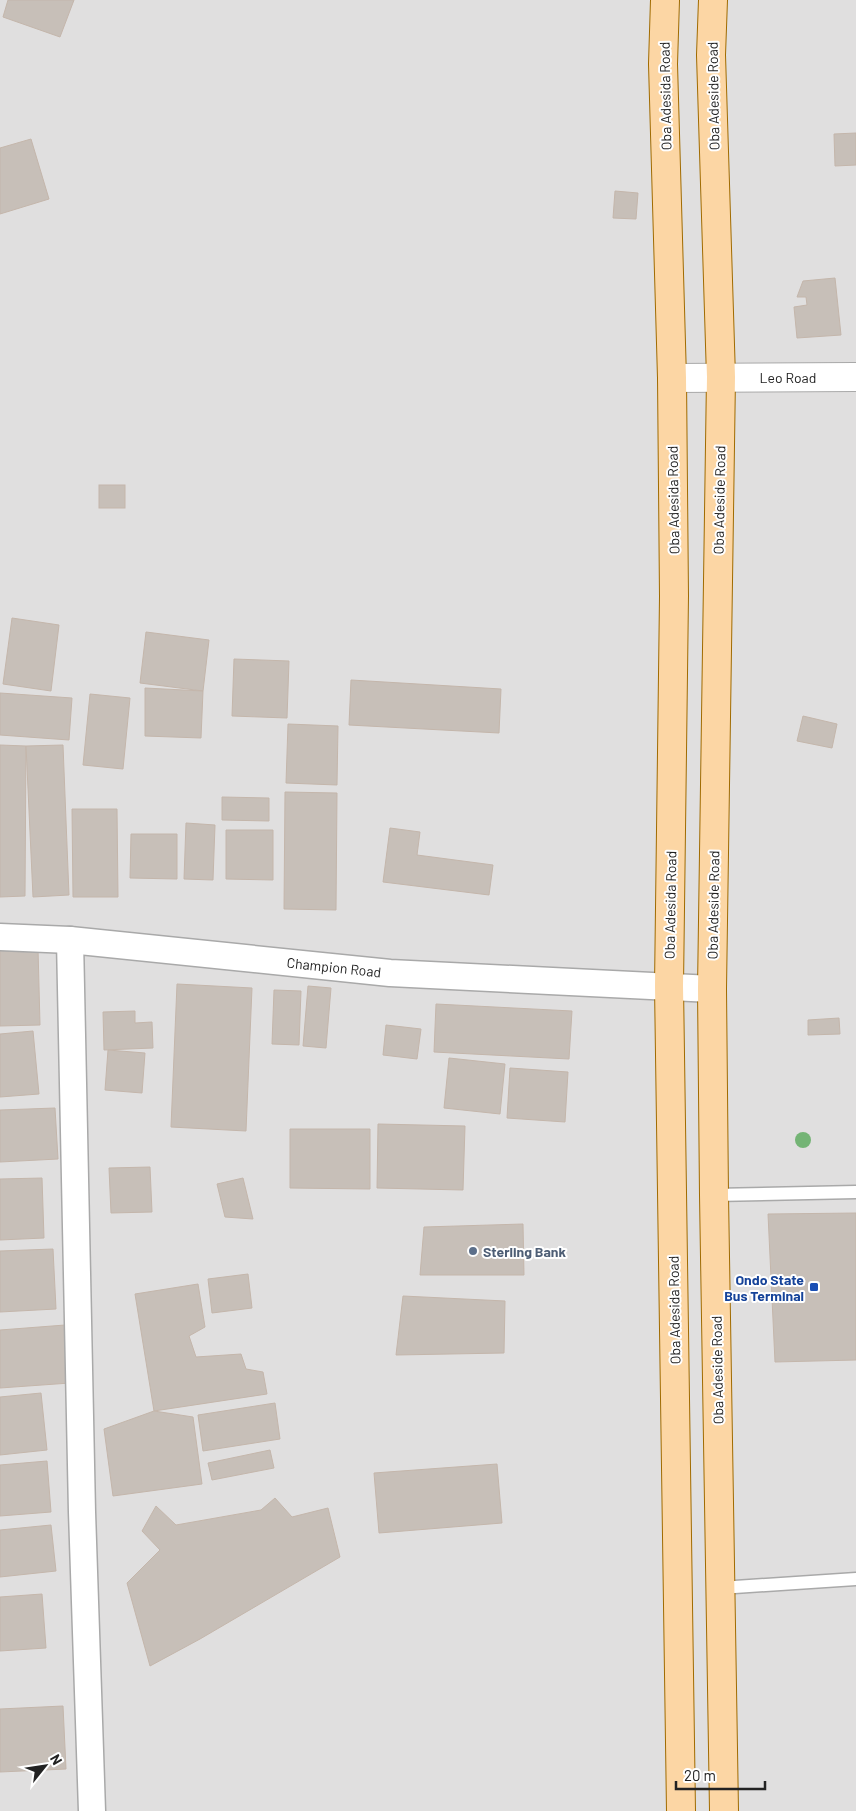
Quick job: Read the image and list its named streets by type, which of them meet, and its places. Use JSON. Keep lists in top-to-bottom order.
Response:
{
  "streets": {
    "main road": ["Oba Adesida Road", "Oba Adeside Road"],
    "street": ["Leo Road", "Champion Road"]
  },
  "crossings": [
    ["Oba Adesida Road", "Leo Road"],
    ["Oba Adesida Road", "Champion Road"],
    ["Oba Adeside Road", "Leo Road"],
    ["Oba Adeside Road", "Champion Road"]
  ],
  "places": {
    "other": ["Sterling Bank"],
    "transit": ["Ondo State Bus Terminal"]
  },
  "scale_bar": "20 m",
  "north": "top right"
}
